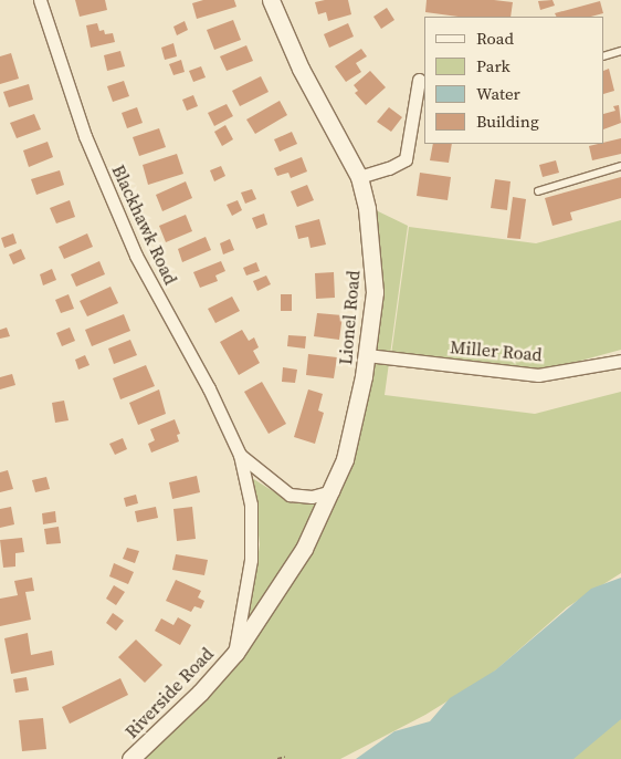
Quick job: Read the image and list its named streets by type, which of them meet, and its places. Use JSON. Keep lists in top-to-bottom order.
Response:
{
  "streets": {
    "street": [
      "Blackhawk Road",
      "Lionel Road",
      "Miller Road",
      "Riverside Road"
    ]
  },
  "crossings": [
    ["Blackhawk Road", "Lionel Road"],
    ["Blackhawk Road", "Riverside Road"],
    ["Lionel Road", "Miller Road"],
    ["Lionel Road", "Riverside Road"]
  ],
  "legend": [
    "Road",
    "Park",
    "Water",
    "Building"
  ]
}
